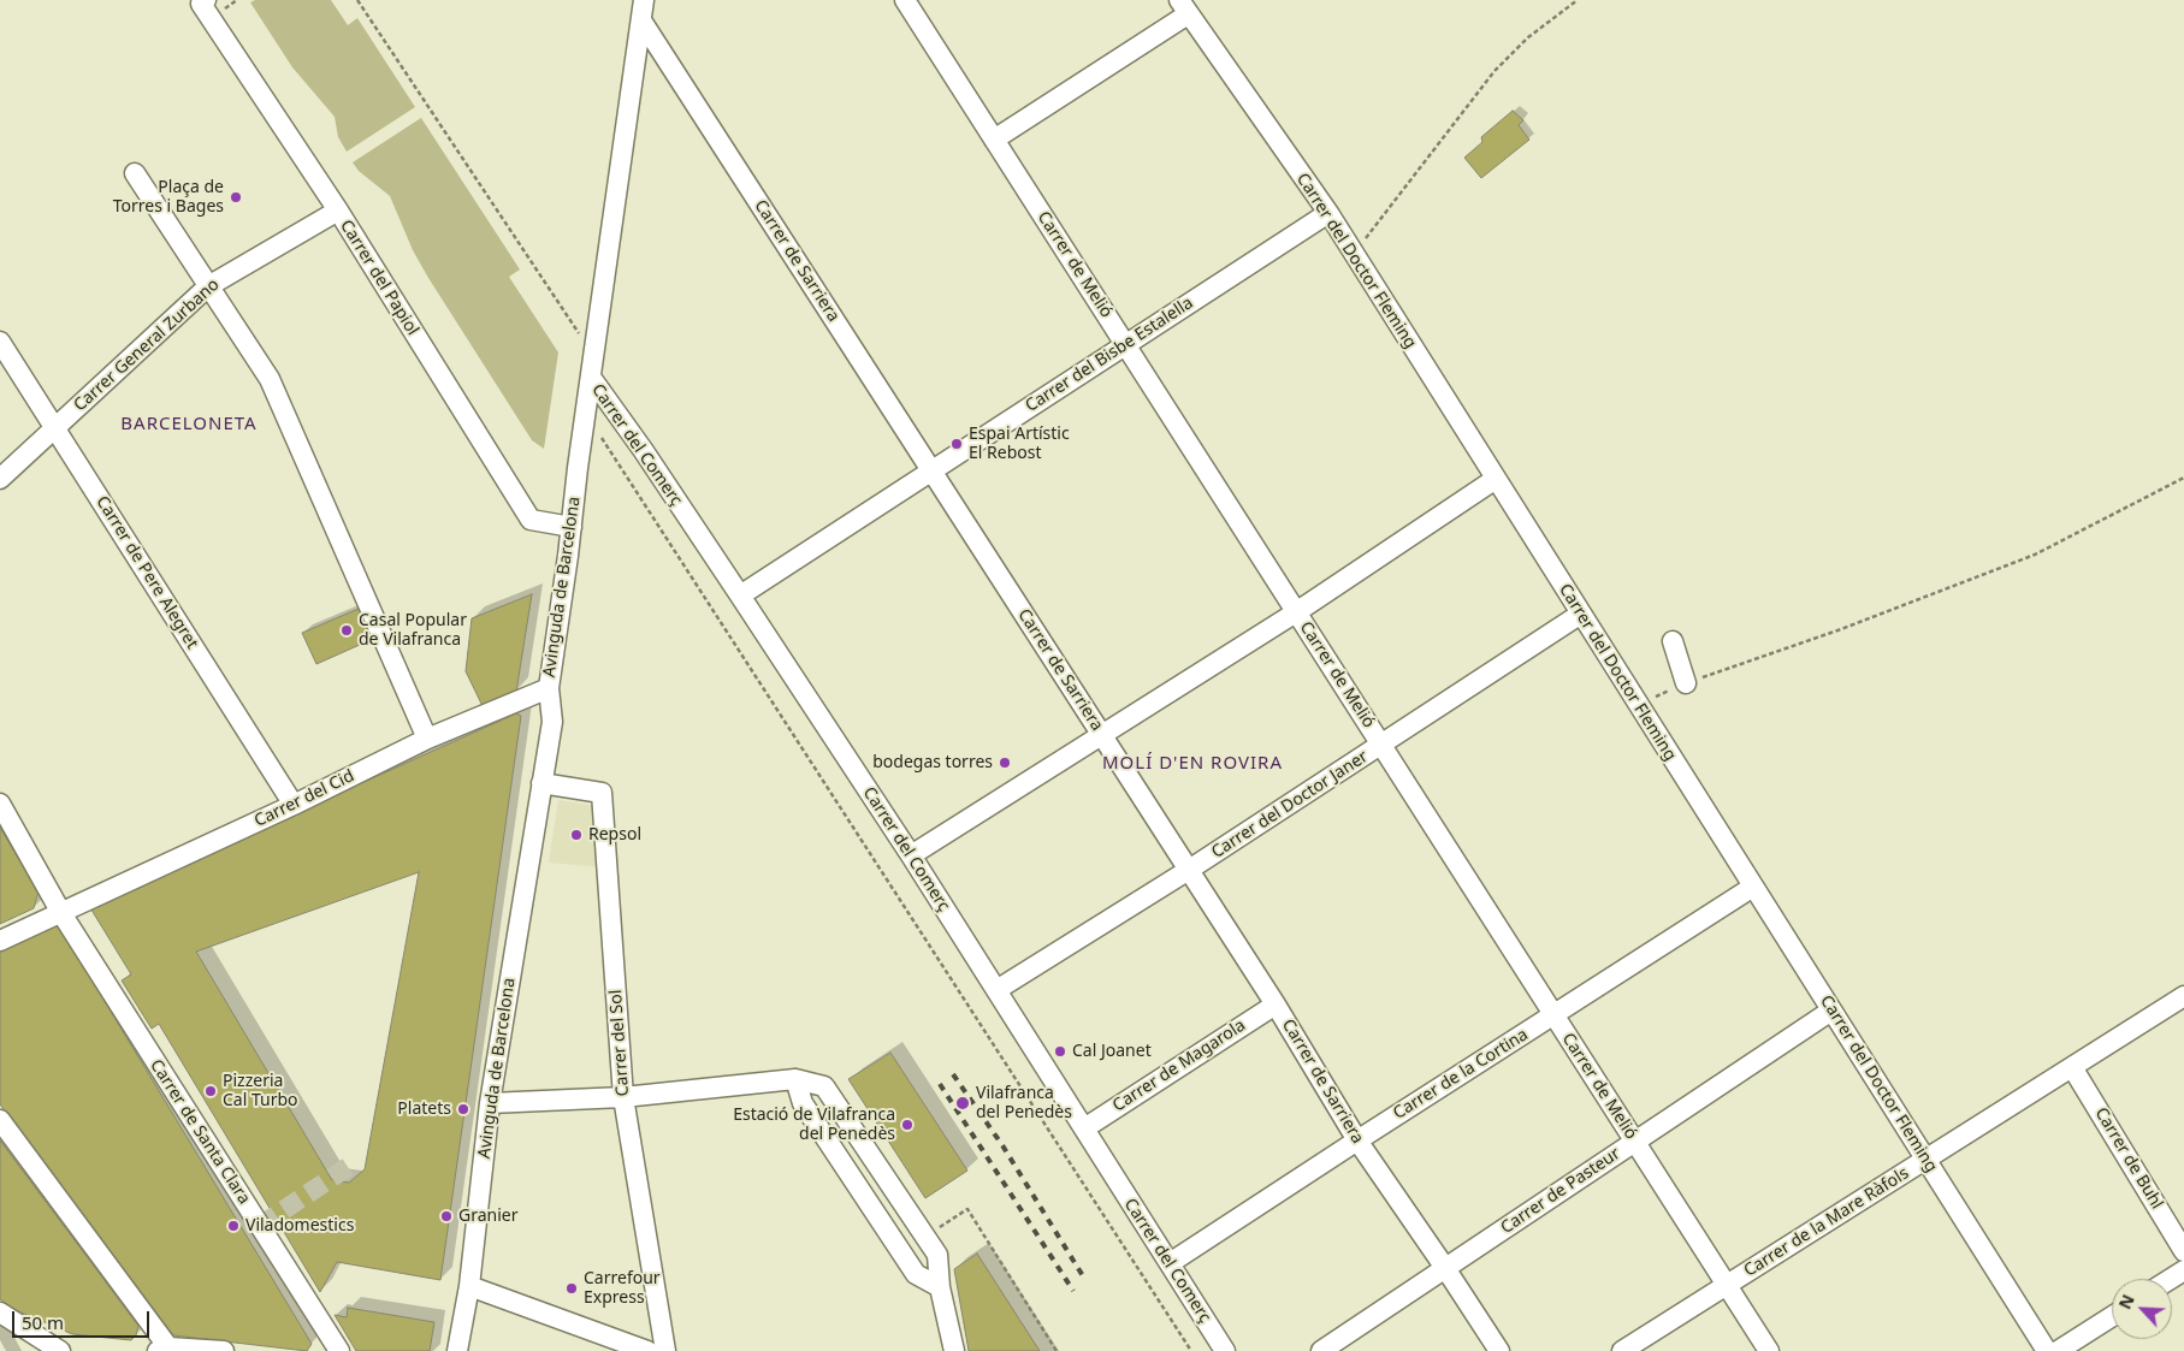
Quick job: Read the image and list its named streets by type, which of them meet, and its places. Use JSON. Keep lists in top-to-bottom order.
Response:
{
  "streets": {
    "street": [
      "Carrer de Sarriera",
      "Carrer del Doctor Fleming",
      "Carrer de Melió",
      "Carrer del Papiol",
      "Carrer General Zurbano",
      "Carrer del Bisbe Estalella",
      "Carrer del Comerç",
      "Carrer de Pere Alegret",
      "Avinguda de Barcelona",
      "Carrer del Cid",
      "Carrer del Doctor Janer",
      "Carrer del Sol",
      "Carrer de Magarola",
      "Carrer de la Cortina",
      "Carrer de Santa Clara",
      "Carrer de Buhl",
      "Carrer de Pasteur",
      "Carrer de la Mare Ràfols"
    ]
  },
  "crossings": [
    ["Carrer de Sarriera", "Carrer del Bisbe Estalella"],
    ["Carrer de Sarriera", "Avinguda de Barcelona"],
    ["Carrer de Sarriera", "Carrer del Doctor Janer"],
    ["Carrer de Sarriera", "Carrer de Magarola"],
    ["Carrer de Sarriera", "Carrer de la Cortina"],
    ["Carrer de Sarriera", "Carrer de Pasteur"],
    ["Carrer del Doctor Fleming", "Carrer del Bisbe Estalella"],
    ["Carrer del Doctor Fleming", "Carrer del Doctor Janer"],
    ["Carrer del Doctor Fleming", "Carrer de la Cortina"],
    ["Carrer del Doctor Fleming", "Carrer de Pasteur"],
    ["Carrer del Doctor Fleming", "Carrer de la Mare Ràfols"],
    ["Carrer de Melió", "Carrer del Bisbe Estalella"],
    ["Carrer de Melió", "Carrer del Doctor Janer"],
    ["Carrer de Melió", "Carrer de la Cortina"],
    ["Carrer de Melió", "Carrer de Pasteur"],
    ["Carrer de Melió", "Carrer de la Mare Ràfols"],
    ["Carrer del Papiol", "Carrer General Zurbano"],
    ["Carrer del Papiol", "Avinguda de Barcelona"],
    ["Carrer General Zurbano", "Carrer de Pere Alegret"],
    ["Carrer del Bisbe Estalella", "Carrer del Comerç"],
    ["Carrer del Comerç", "Avinguda de Barcelona"],
    ["Carrer del Comerç", "Carrer del Doctor Janer"],
    ["Carrer del Comerç", "Carrer de Magarola"],
    ["Carrer del Comerç", "Carrer de la Cortina"],
    ["Carrer de Pere Alegret", "Carrer del Cid"],
    ["Avinguda de Barcelona", "Carrer del Cid"],
    ["Avinguda de Barcelona", "Carrer del Sol"],
    ["Carrer del Cid", "Carrer de Santa Clara"],
    ["Carrer de Buhl", "Carrer de la Mare Ràfols"]
  ],
  "districts": ["BARCELONETA", "MOLÍ D'EN ROVIRA"],
  "places": [
    "Plaça de Torres i Bages",
    "Espai Artístic El Rebost",
    "Casal Popular de Vilafranca",
    "bodegas torres",
    "Repsol",
    "Cal Joanet",
    "Pizzeria Cal Turbo",
    "Vilafranca del Penedès",
    "Platets",
    "Estació de Vilafranca del Penedès",
    "Granier",
    "Viladomestics",
    "Carrefour Express"
  ],
  "scale_bar": "50 m",
  "north": "top left"
}
